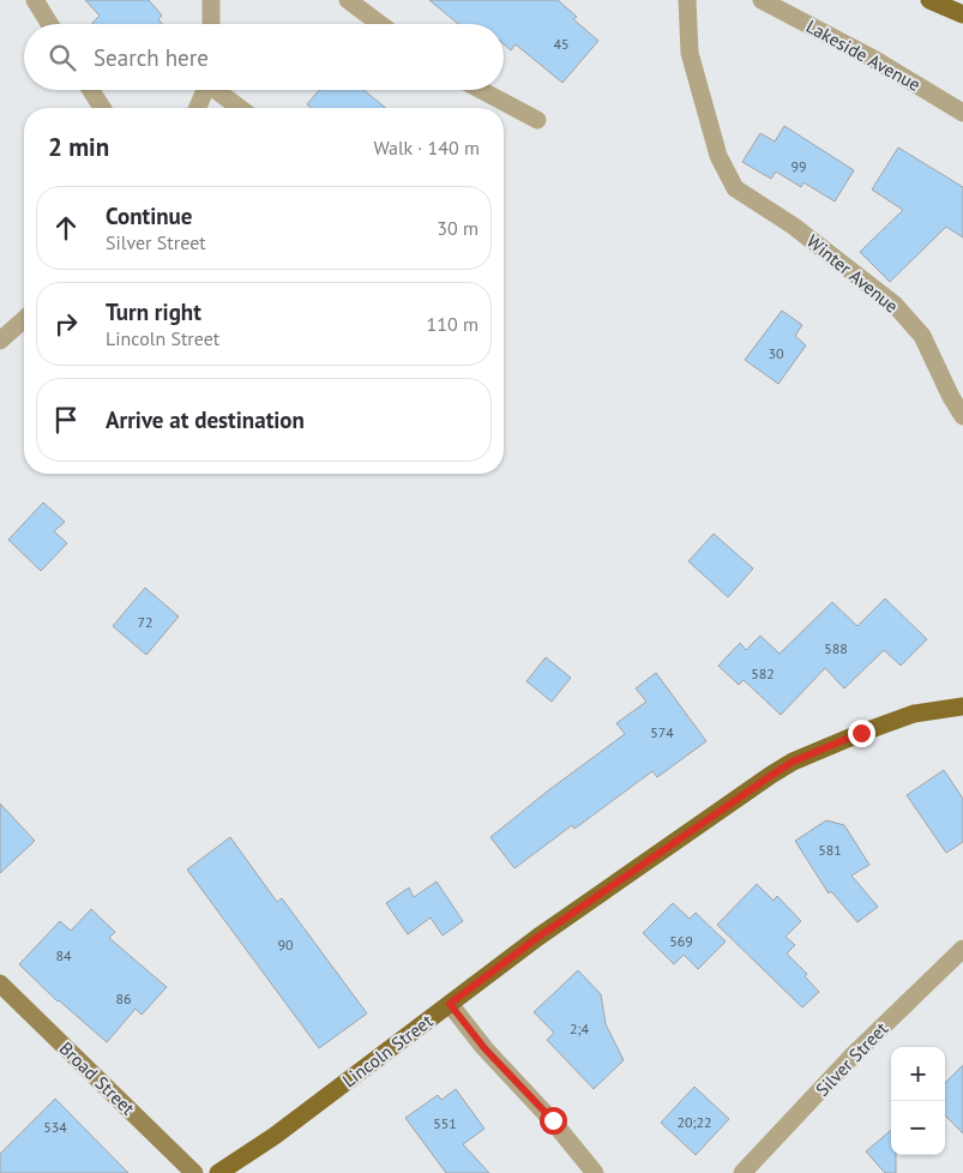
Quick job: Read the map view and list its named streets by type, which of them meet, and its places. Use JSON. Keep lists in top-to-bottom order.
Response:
{
  "streets": {
    "main road": ["Lincoln Street"],
    "street": [
      "Lakeside Avenue",
      "Winter Avenue",
      "Silver Street",
      "Broad Street"
    ]
  },
  "house_numbers": [
    "45",
    "99",
    "30",
    "72",
    "588",
    "582",
    "574",
    "581",
    "569",
    "90",
    "84",
    "86",
    "2;4",
    "20;22",
    "551",
    "534"
  ],
  "page": {
    "search": "Search here",
    "heading": ["2 min", "Walk · 140 m"],
    "list": [
      ["Continue", "Silver Street", "30 m"],
      ["Turn right", "Lincoln Street", "110 m"],
      "Arrive at destination"
    ],
    "map_buttons": ["+", "−"]
  }
}
